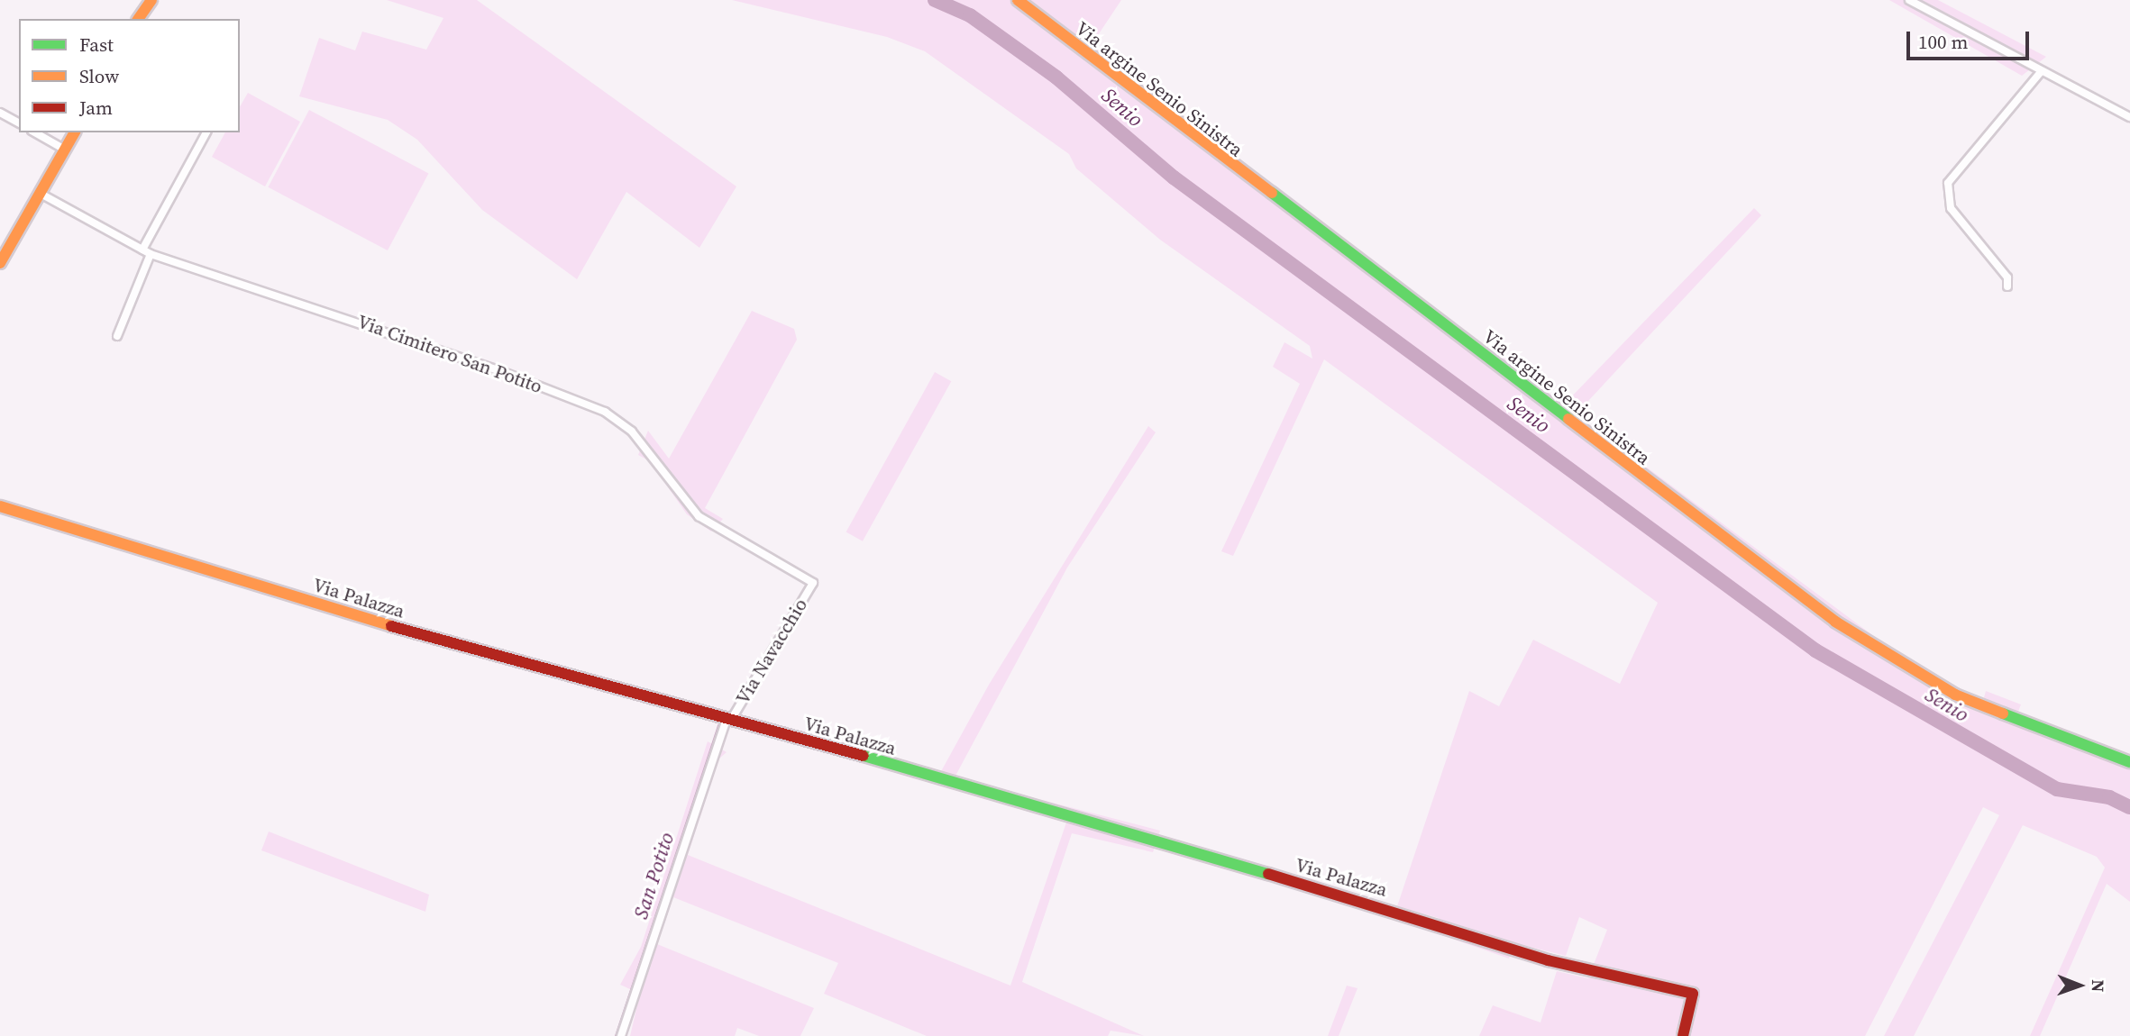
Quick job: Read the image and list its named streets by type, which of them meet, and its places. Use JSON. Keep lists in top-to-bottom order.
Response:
{
  "streets": {
    "street": [
      "Via argine Senio Sinistra",
      "Via Cimitero San Potito",
      "Via Palazza",
      "Via Navacchio"
    ]
  },
  "crossings": [
    ["Via Cimitero San Potito", "Via Navacchio"],
    ["Via Palazza", "Via Navacchio"]
  ],
  "water": ["Senio", "San Potito"],
  "legend": ["Fast", "Slow", "Jam"],
  "scale_bar": "100 m",
  "north": "right"
}
